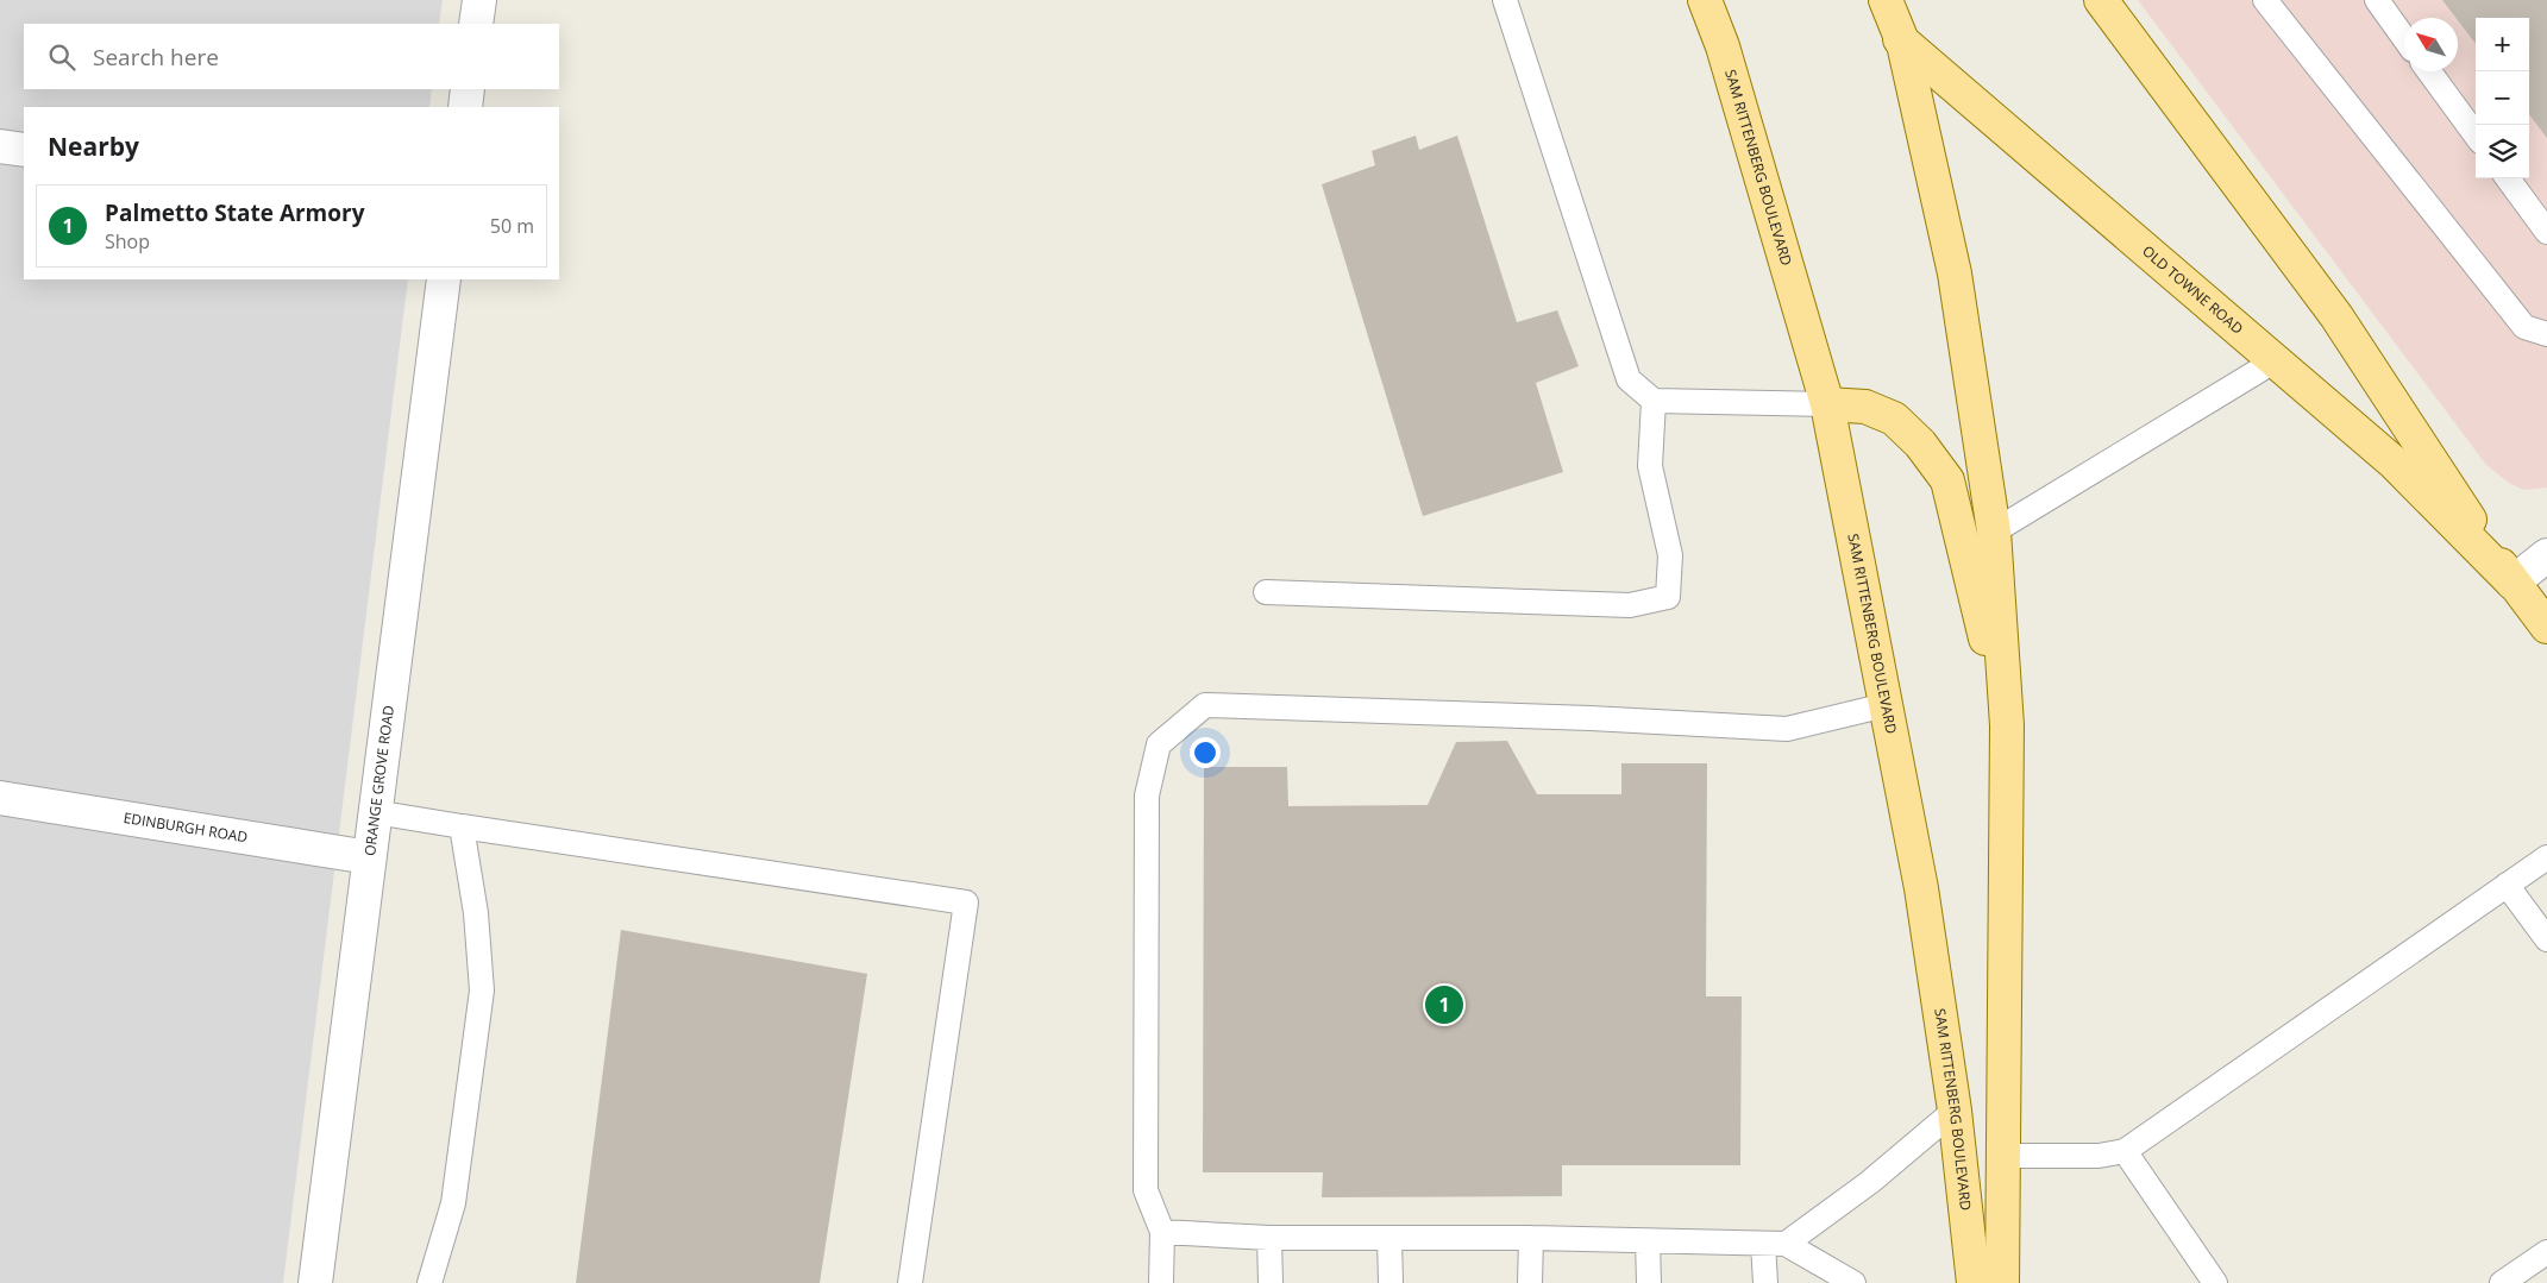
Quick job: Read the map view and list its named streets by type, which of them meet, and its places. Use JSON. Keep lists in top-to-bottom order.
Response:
{
  "streets": {
    "main road": ["SAM RITTENBERG BOULEVARD", "OLD TOWNE ROAD"],
    "street": ["ORANGE GROVE ROAD", "EDINBURGH ROAD"]
  },
  "crossings": [
    ["ORANGE GROVE ROAD", "EDINBURGH ROAD"]
  ],
  "north": "top left",
  "page": {
    "map_buttons": ["+", "−"],
    "search": "Search here",
    "heading": "Nearby",
    "list": [
      {
        "mark": "1",
        "name": "Palmetto State Armory",
        "note": "Shop",
        "value": "50 m"
      }
    ],
    "pins": "1"
  }
}
